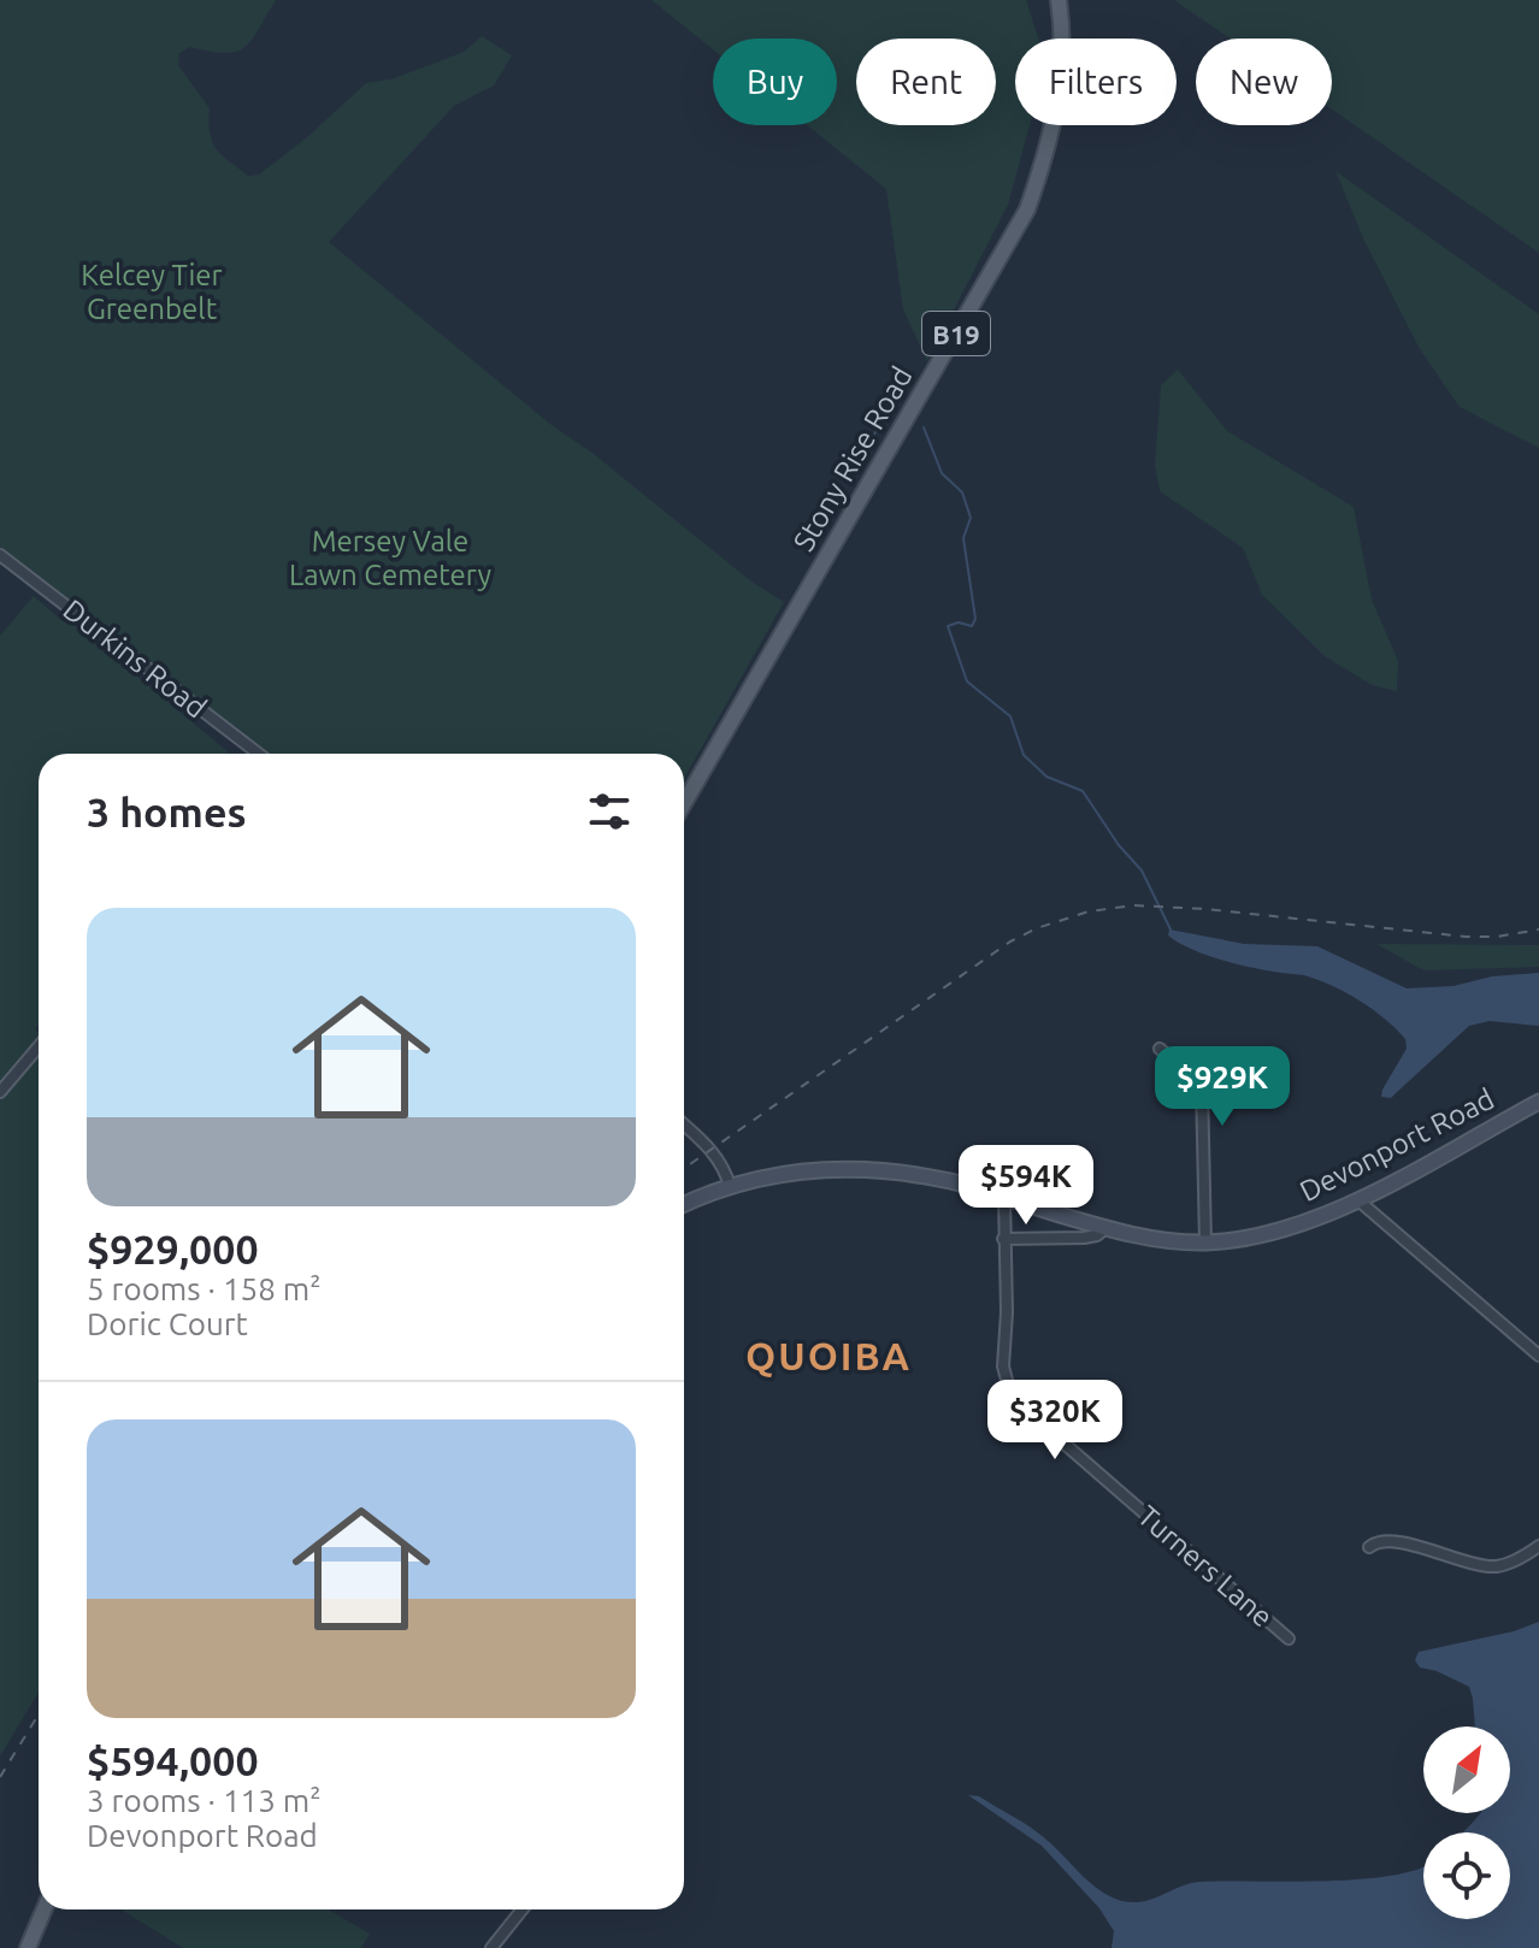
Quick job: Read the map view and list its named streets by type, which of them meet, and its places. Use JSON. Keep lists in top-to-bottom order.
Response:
{
  "streets": {
    "main road": ["B19", "Stony Rise Road", "Devonport Road"],
    "street": ["Durkins Road", "Turners Lane"]
  },
  "crossings": [
    ["Devonport Road", "Turners Lane"]
  ],
  "districts": ["QUOIBA"],
  "parks": ["Kelcey Tier Greenbelt", "Mersey Vale Lawn Cemetery"],
  "north": "top right",
  "page": {
    "chip": [
      "Buy",
      "Rent",
      "Filters",
      "New"
    ],
    "heading": "3 homes",
    "list": [
      {
        "name": "$929,000",
        "note": "5 rooms · 158 m² · Doric Court"
      },
      {
        "name": "$594,000",
        "note": "3 rooms · 113 m² · Devonport Road"
      }
    ],
    "price": ["$929K", "$594K", "$320K"]
  }
}
